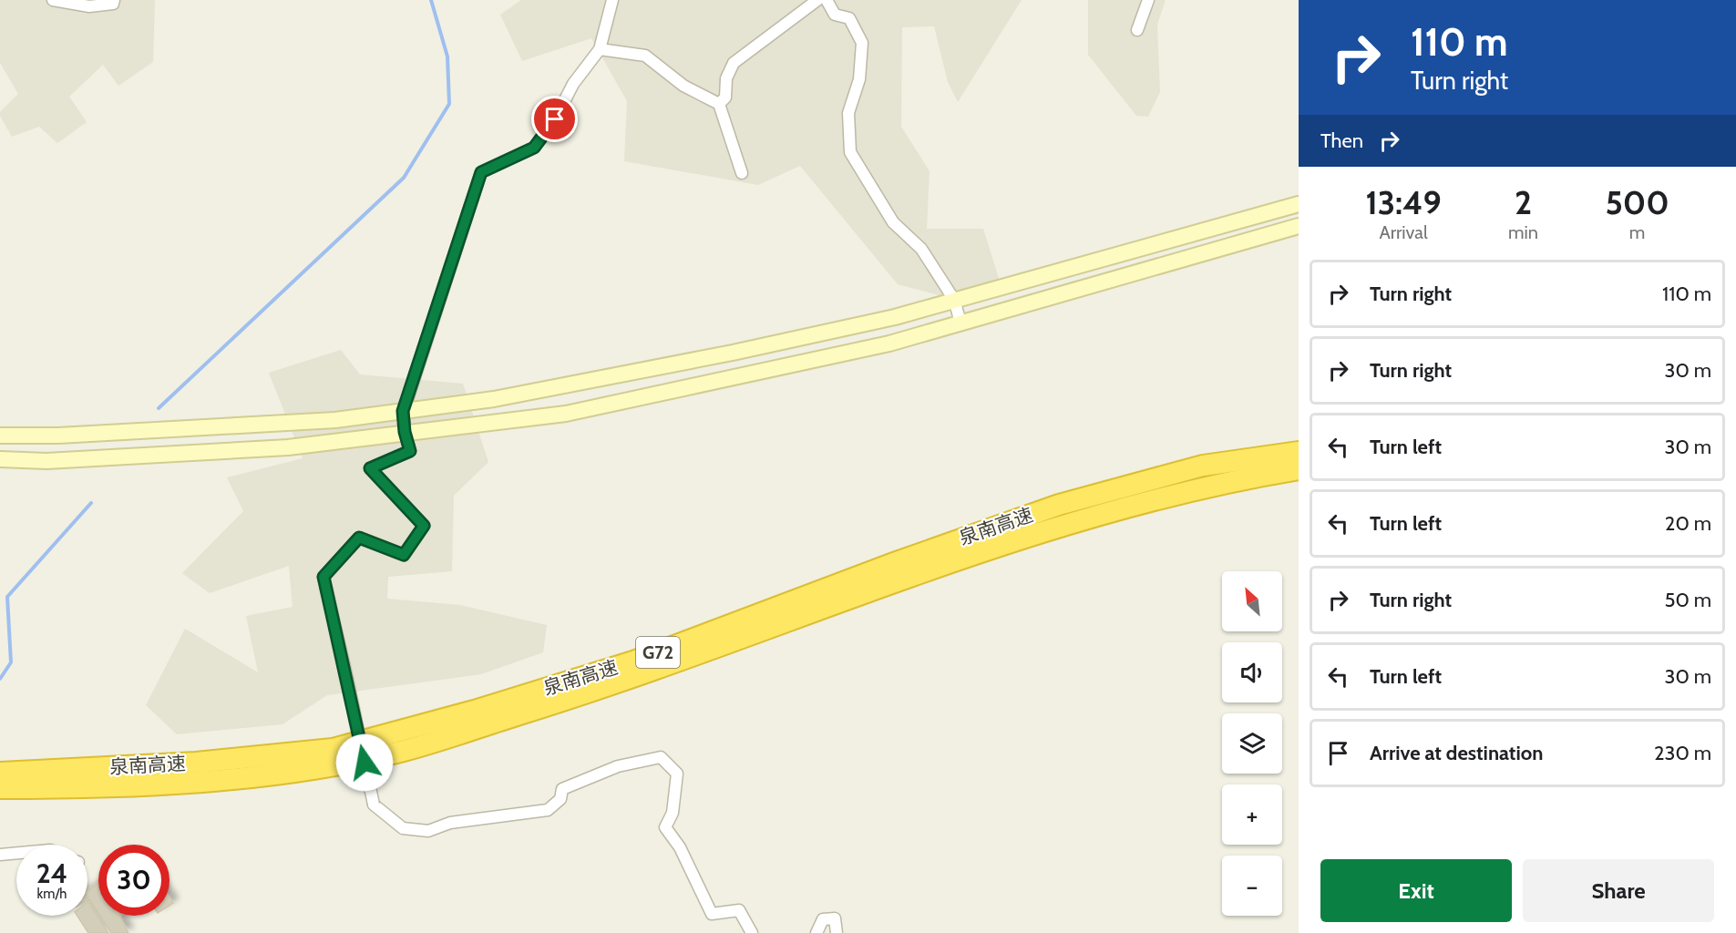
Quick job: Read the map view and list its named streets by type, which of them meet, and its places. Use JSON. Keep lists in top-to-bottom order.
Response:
{
  "streets": {
    "highway": ["泉南高速", "G72"]
  },
  "north": "top left",
  "page": {
    "turn": ["110 m", "Turn right"],
    "then": "Then",
    "eta": [
      "13:49",
      "Arrival",
      "2",
      "min",
      "500",
      "m"
    ],
    "list": [
      {
        "name": "Turn right",
        "value": "110 m"
      },
      {
        "name": "Turn right",
        "value": "30 m"
      },
      {
        "name": "Turn left",
        "value": "30 m"
      },
      {
        "name": "Turn left",
        "value": "20 m"
      },
      {
        "name": "Turn right",
        "value": "50 m"
      },
      {
        "name": "Turn left",
        "value": "30 m"
      },
      {
        "name": "Arrive at destination",
        "value": "230 m"
      }
    ],
    "map_buttons": ["+", "−"],
    "speed": "24 km/h",
    "limit": "30",
    "buttons": ["Exit", "Share"]
  }
}
